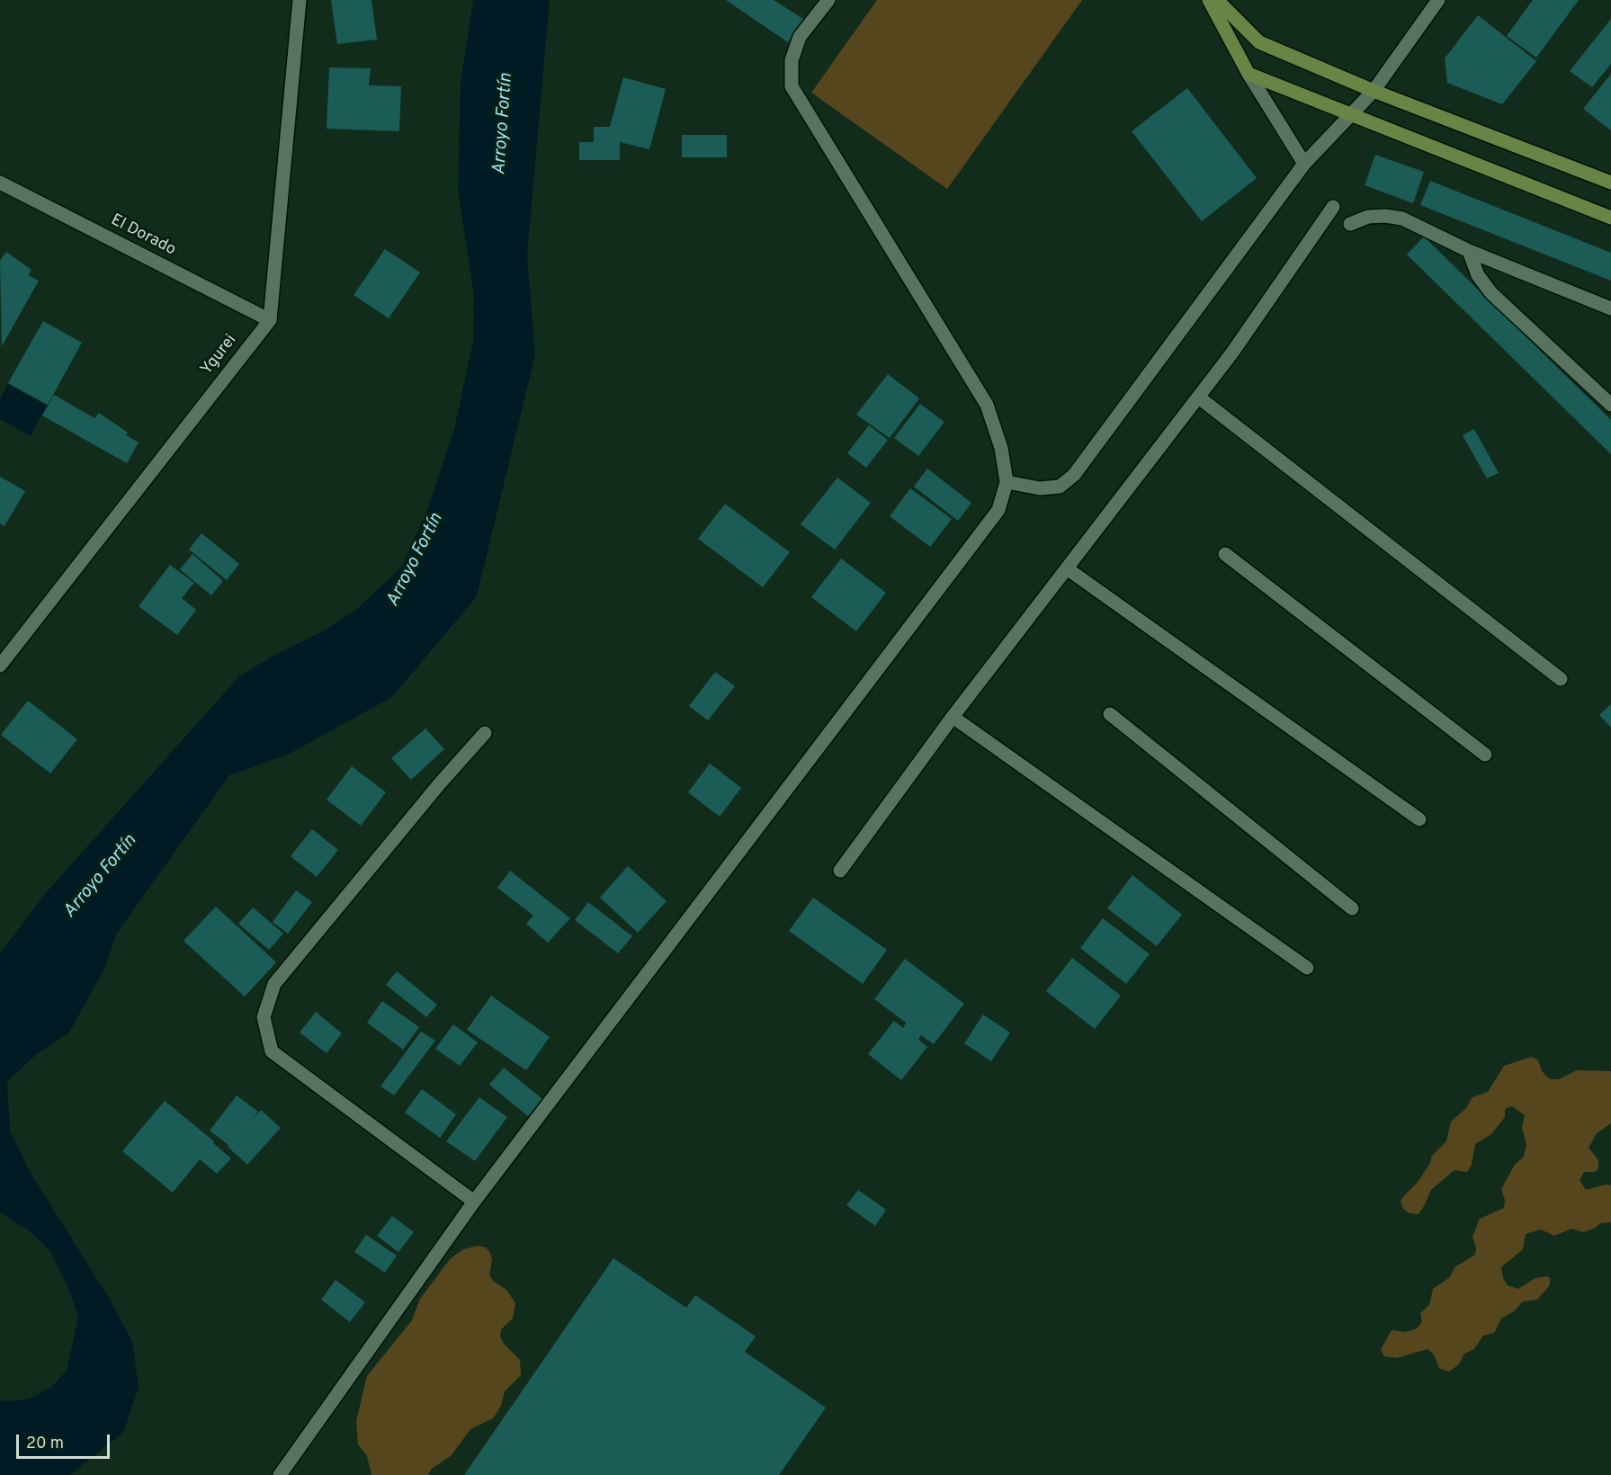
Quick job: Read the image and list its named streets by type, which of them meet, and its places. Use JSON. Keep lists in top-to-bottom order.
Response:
{
  "streets": {
    "street": ["El Dorado", "Ygurei"]
  },
  "crossings": [
    ["El Dorado", "Ygurei"]
  ],
  "water": ["Arroyo Fortín"],
  "scale_bar": "20 m"
}
